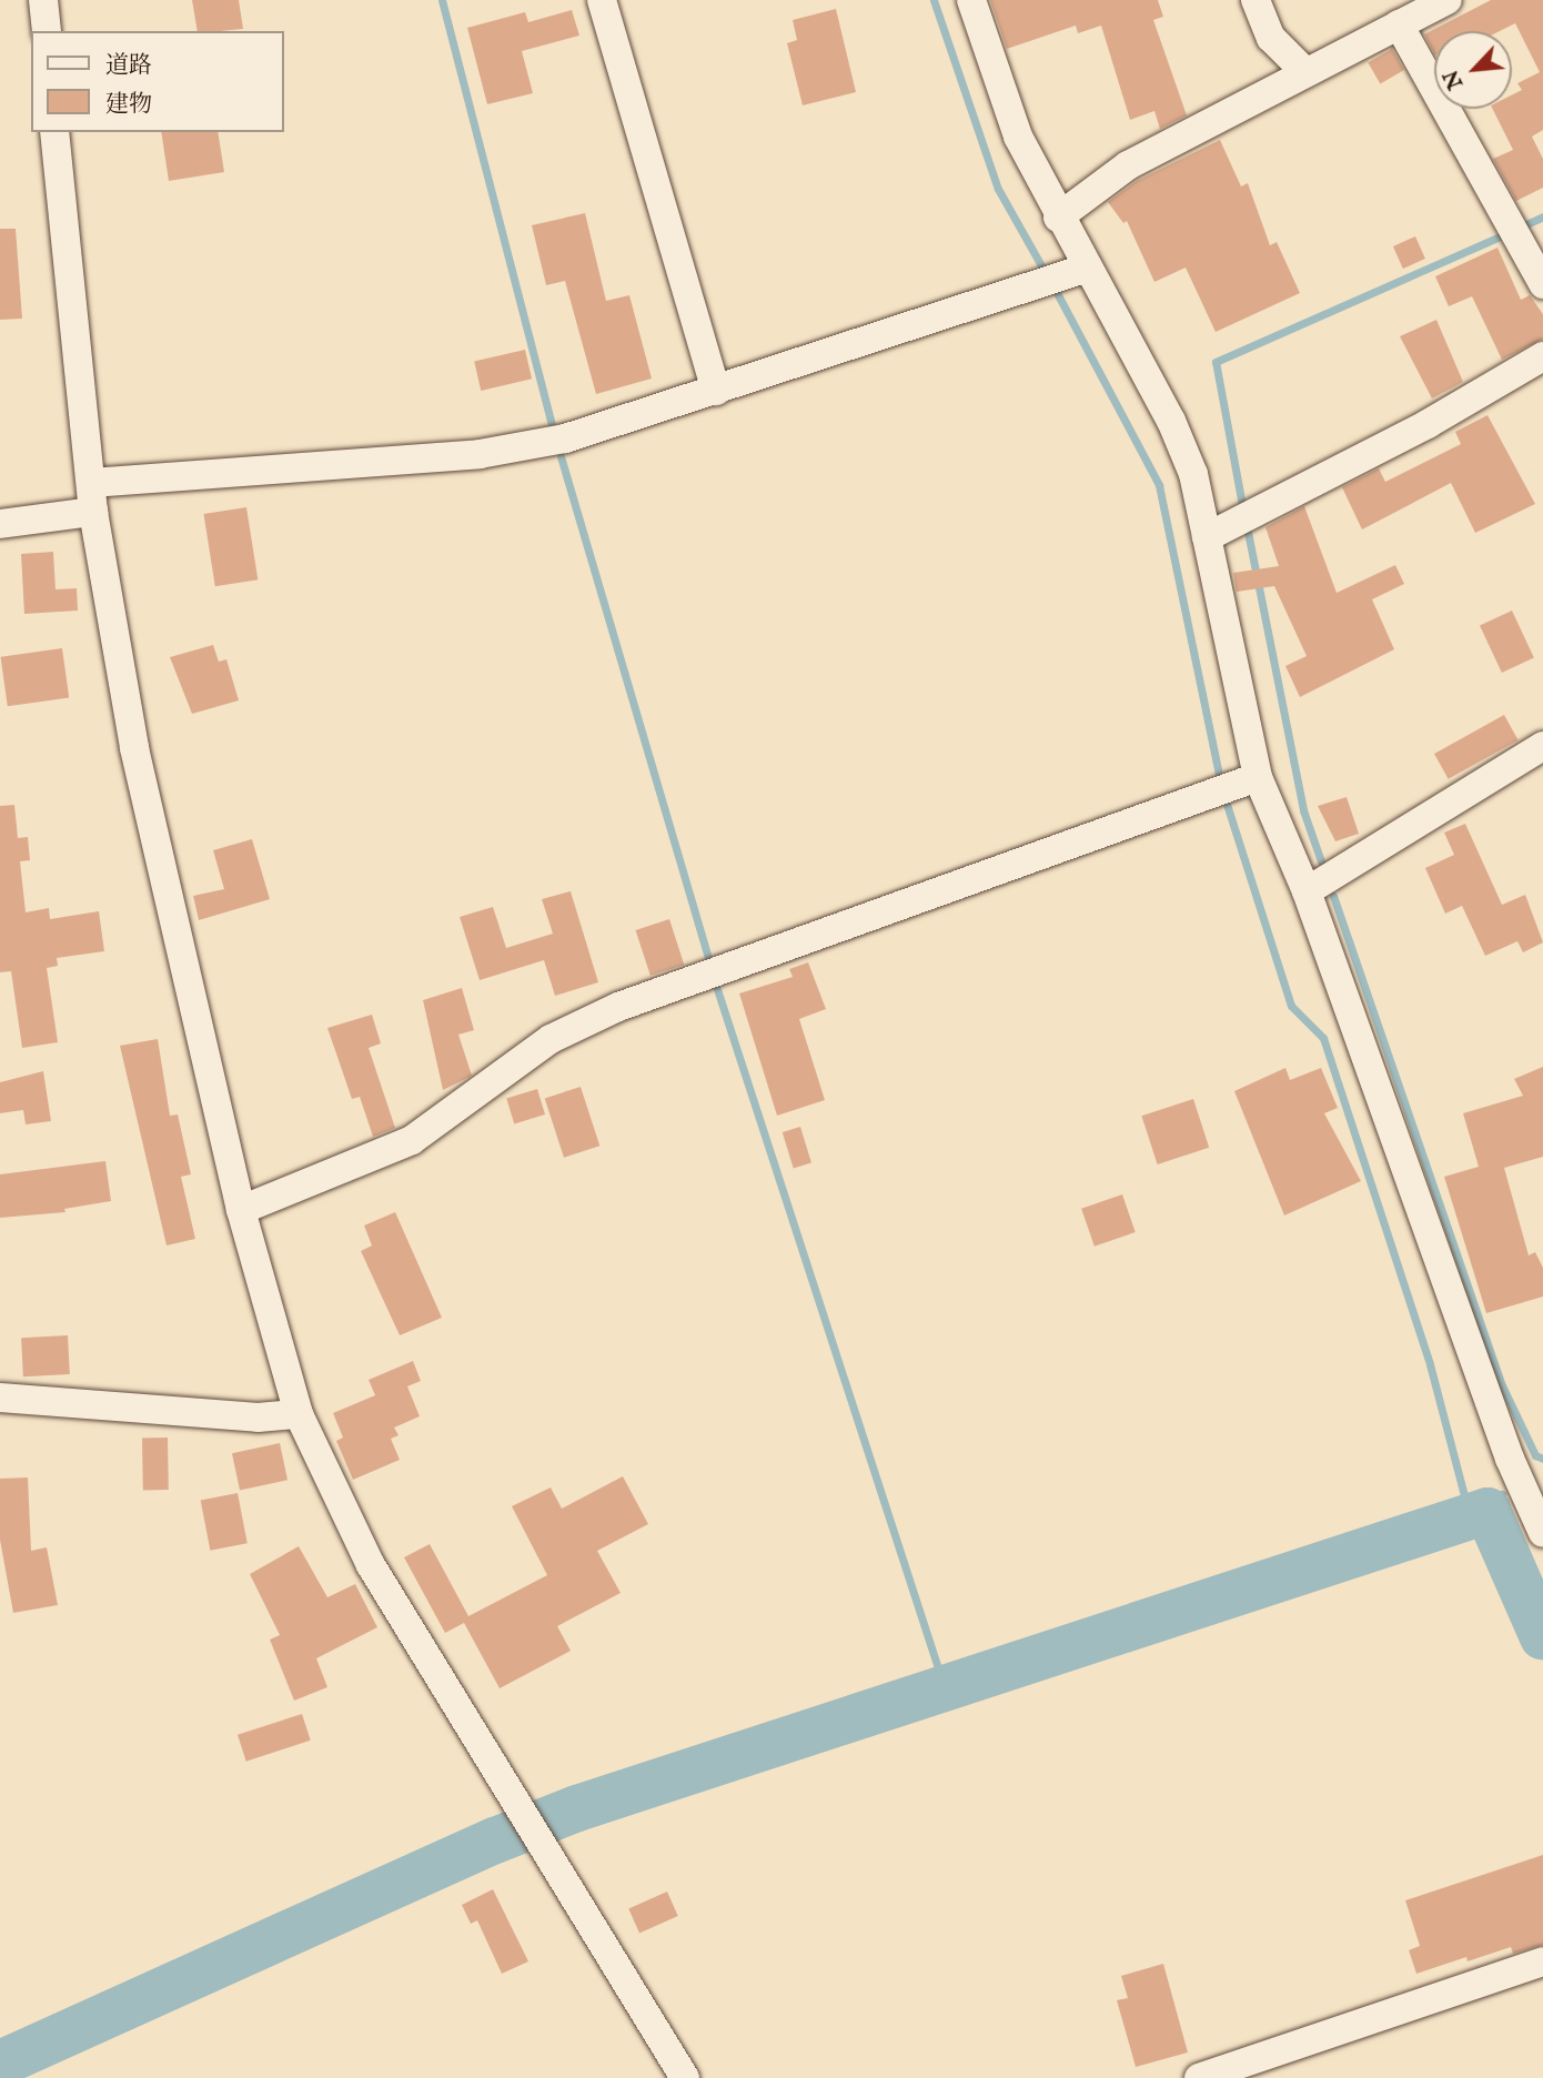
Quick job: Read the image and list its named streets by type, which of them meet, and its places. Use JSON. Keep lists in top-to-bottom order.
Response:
{
  "legend": ["道路", "建物"],
  "north": "bottom left"
}
